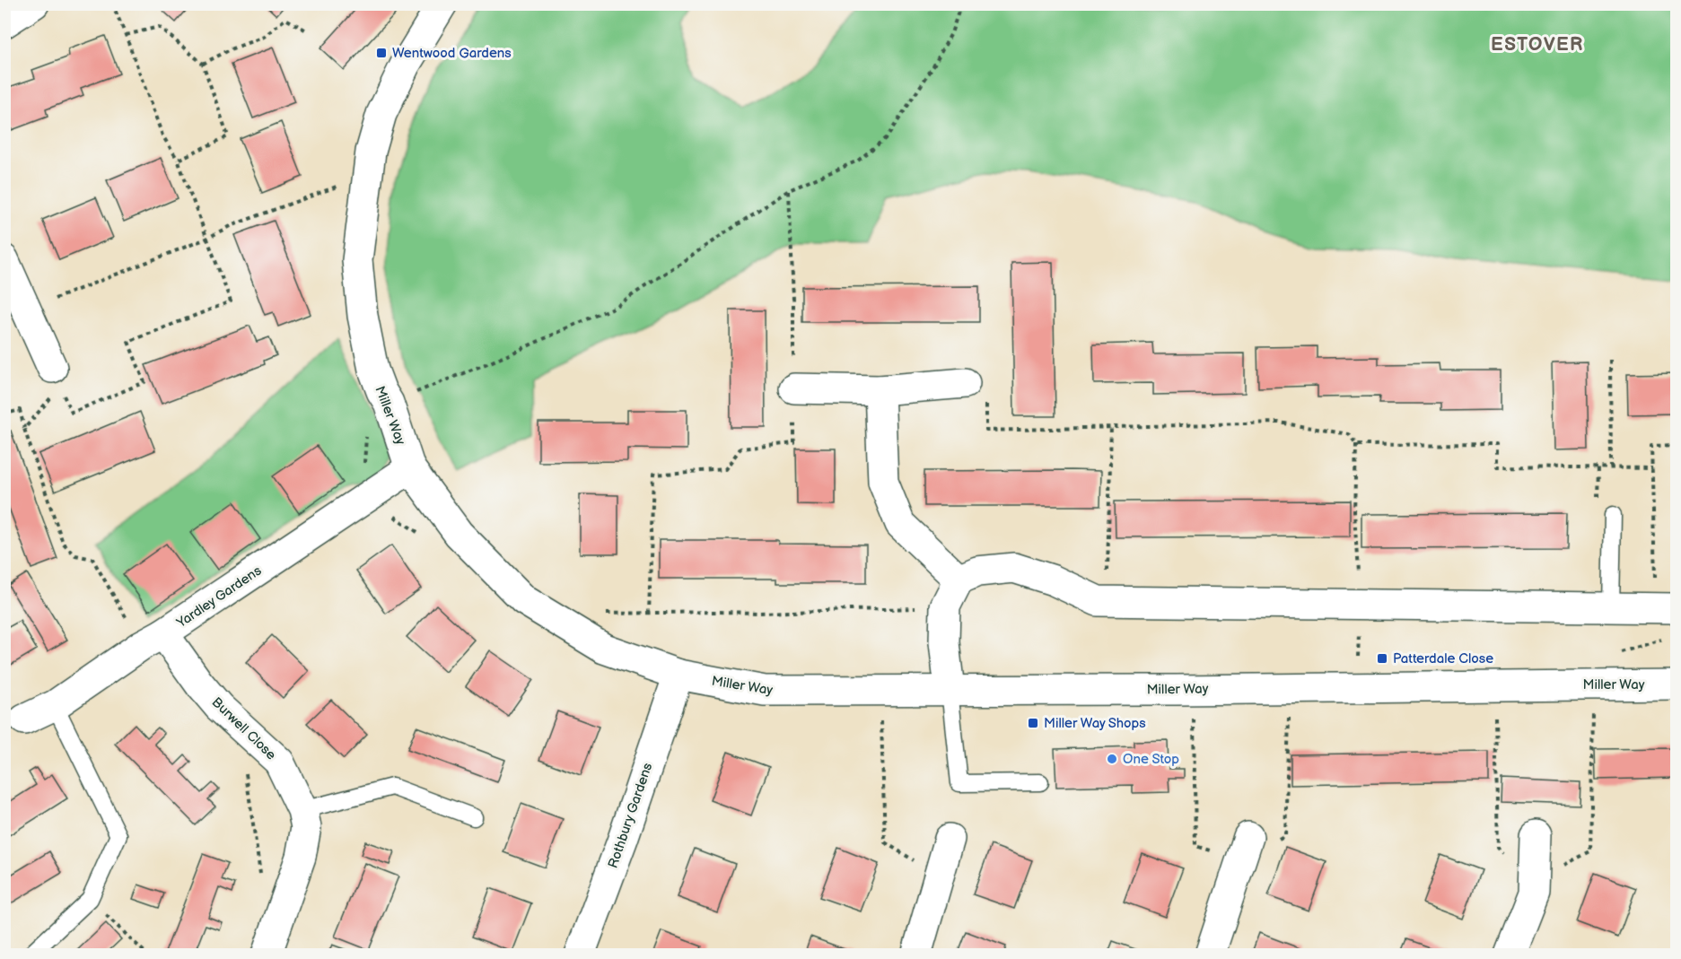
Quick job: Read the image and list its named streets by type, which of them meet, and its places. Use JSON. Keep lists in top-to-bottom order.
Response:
{
  "streets": {
    "street": [
      "Miller Way",
      "Yardley Gardens",
      "Burwell Close",
      "Rothbury Gardens"
    ]
  },
  "crossings": [
    ["Miller Way", "Yardley Gardens"],
    ["Miller Way", "Rothbury Gardens"],
    ["Yardley Gardens", "Burwell Close"]
  ],
  "districts": ["ESTOVER"],
  "places": {
    "transit": ["Wentwood Gardens", "Patterdale Close", "Miller Way Shops"],
    "other": ["One Stop"]
  }
}
